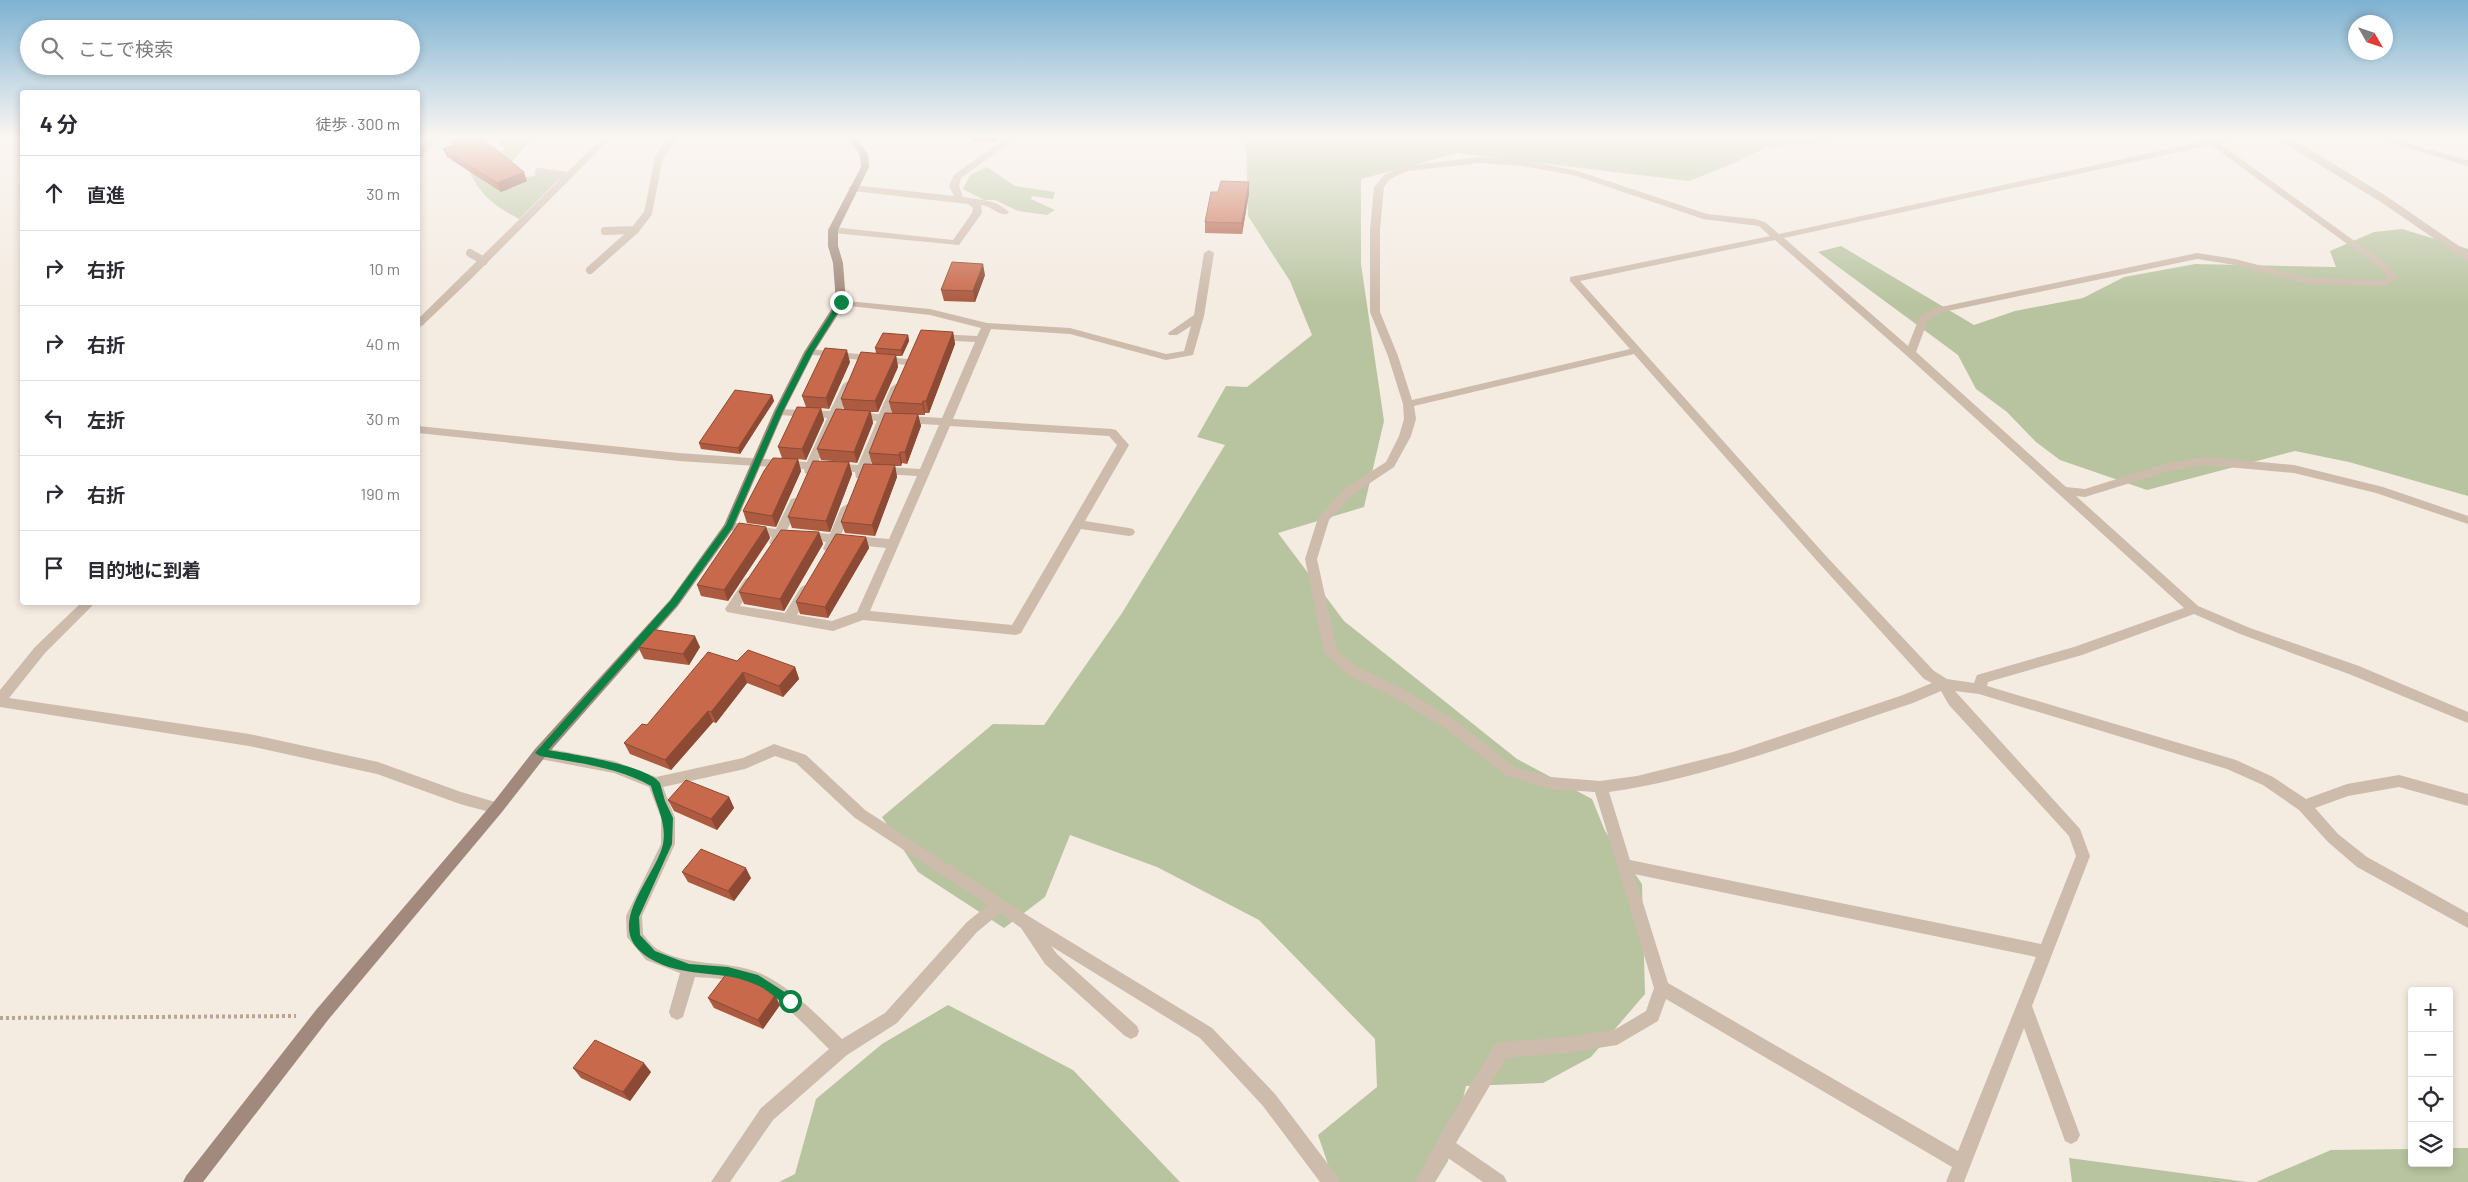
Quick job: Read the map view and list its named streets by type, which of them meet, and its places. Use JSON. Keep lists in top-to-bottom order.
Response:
{
  "north": "bottom right",
  "page": {
    "search": "ここで検索",
    "heading": ["4 分", "徒歩 · 300 m"],
    "list": [
      ["直進", "30 m"],
      ["右折", "10 m"],
      ["右折", "40 m"],
      ["左折", "30 m"],
      ["右折", "190 m"],
      "目的地に到着"
    ],
    "map_buttons": ["+", "−"]
  }
}
